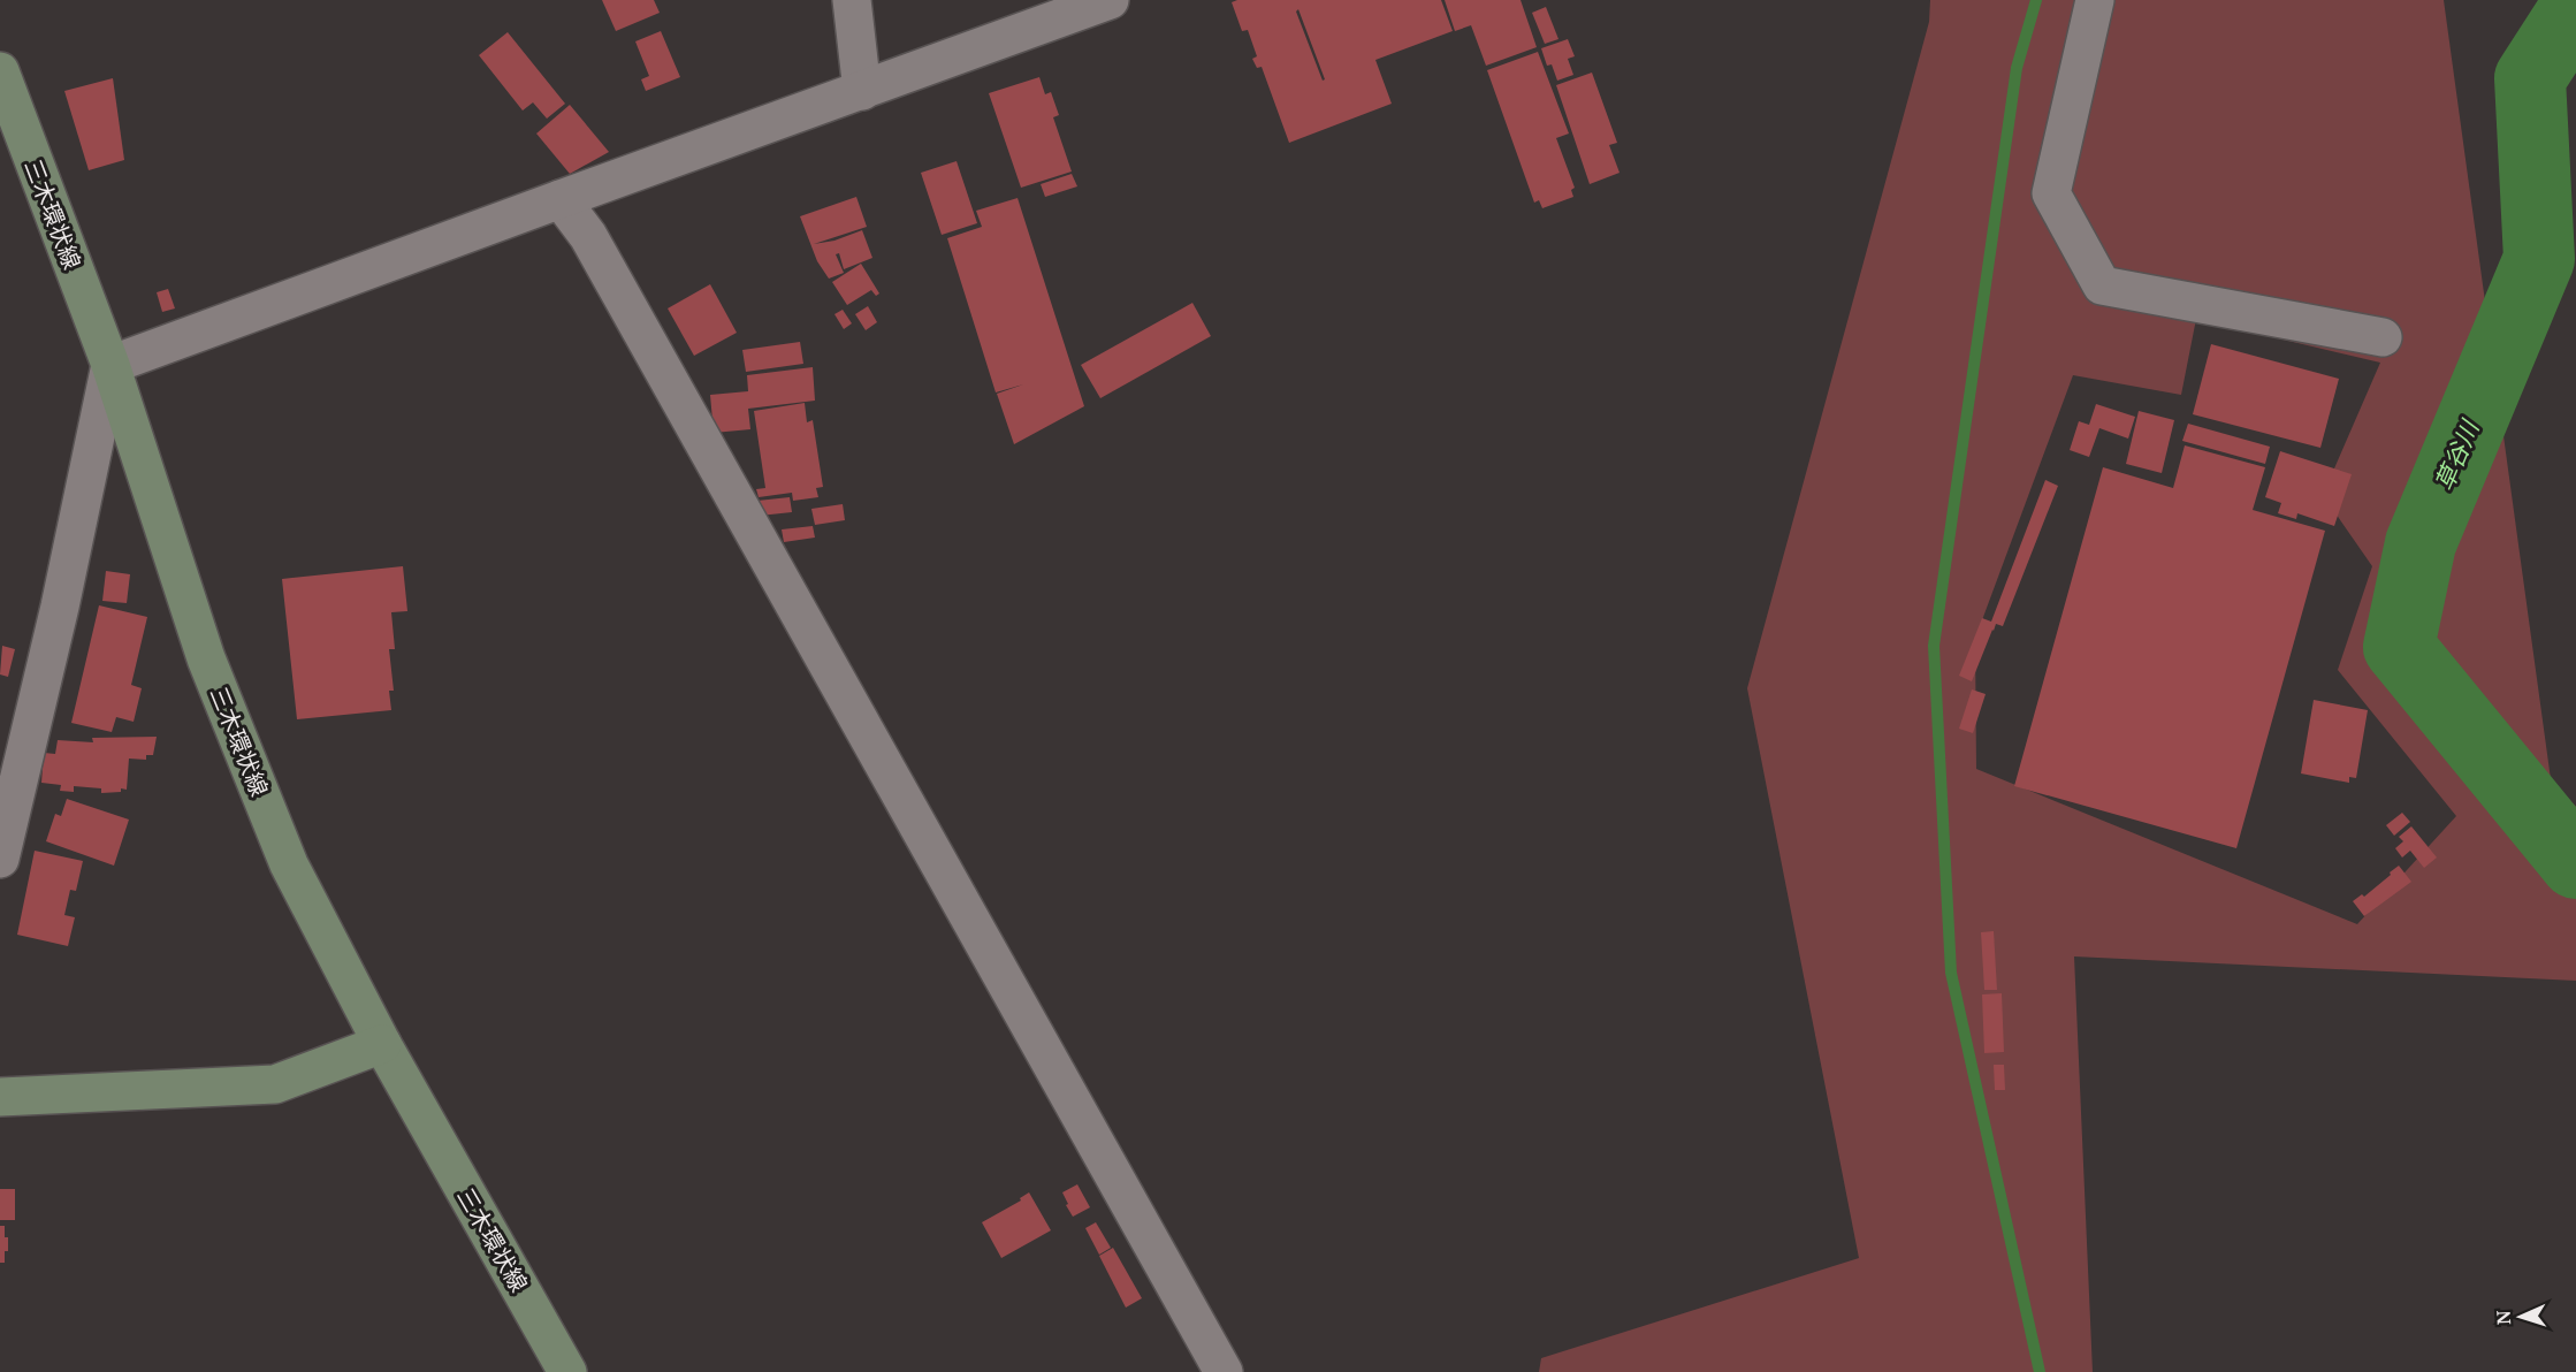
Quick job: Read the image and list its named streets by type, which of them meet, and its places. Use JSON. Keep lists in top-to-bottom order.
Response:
{
  "streets": {
    "main road": ["三木環状線"]
  },
  "water": ["草谷川"],
  "north": "left"
}
